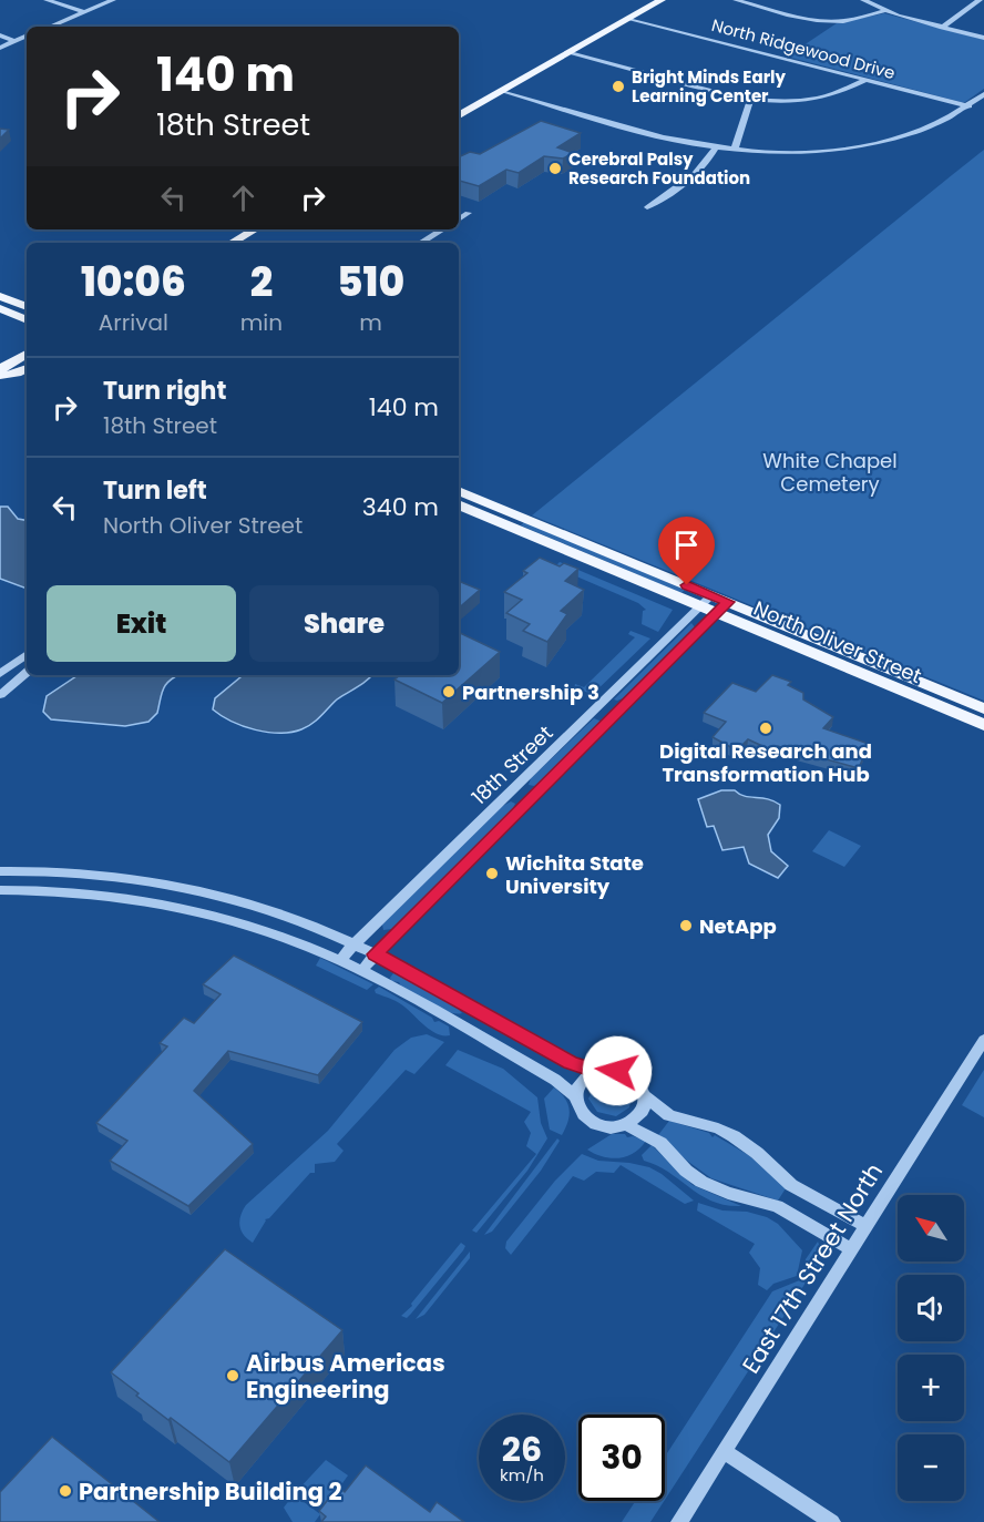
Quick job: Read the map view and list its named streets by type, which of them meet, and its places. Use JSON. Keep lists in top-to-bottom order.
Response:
{
  "streets": {
    "main road": ["North Oliver Street"],
    "street": ["North Ridgewood Drive", "18th Street", "East 17th Street North"]
  },
  "crossings": [
    ["North Oliver Street", "18th Street"]
  ],
  "parks": ["White Chapel Cemetery"],
  "places": [
    "Bright Minds Early Learning Center",
    "Cerebral Palsy Research Foundation",
    "Partnership 3",
    "Digital Research and Transformation Hub",
    "Wichita State University",
    "NetApp",
    "Airbus Americas Engineering",
    "Partnership Building 2"
  ],
  "north": "top left",
  "page": {
    "turn": ["140 m", "18th Street"],
    "eta": [
      "10:06",
      "Arrival",
      "2",
      "min",
      "510",
      "m"
    ],
    "list": [
      {
        "name": "Turn right",
        "note": "18th Street",
        "value": "140 m"
      },
      {
        "name": "Turn left",
        "note": "North Oliver Street",
        "value": "340 m"
      }
    ],
    "buttons": ["Exit", "Share"],
    "map_buttons": ["+", "−"],
    "speed": "26 km/h",
    "limit": "30"
  }
}
